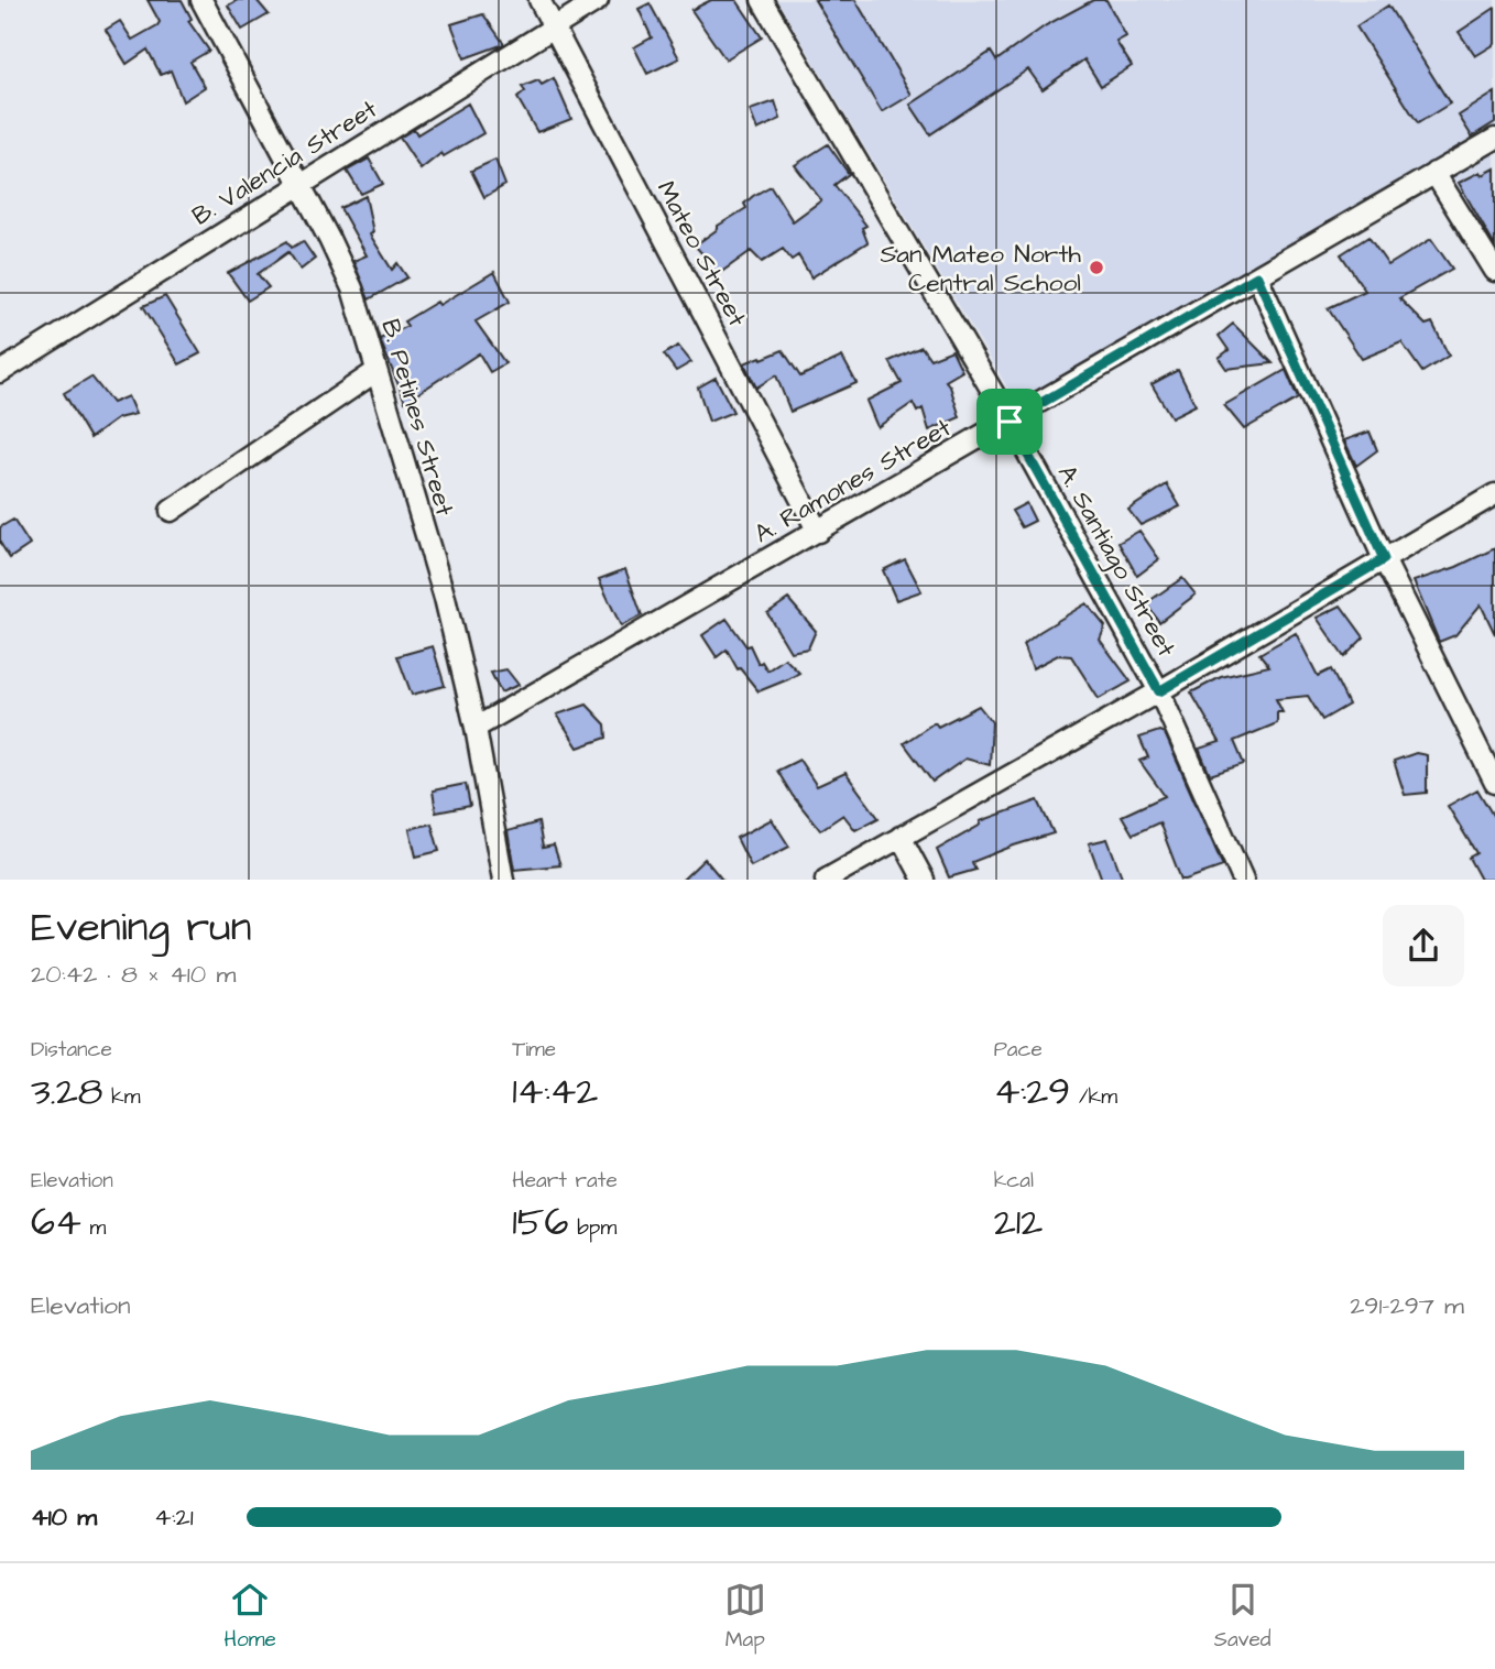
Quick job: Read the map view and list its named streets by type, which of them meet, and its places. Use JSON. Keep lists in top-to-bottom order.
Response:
{
  "streets": {
    "street": [
      "B. Valencia Street",
      "Mateo Street",
      "B. Petines Street",
      "A. Ramones Street",
      "A. Santiago Street"
    ]
  },
  "crossings": [
    ["B. Valencia Street", "Mateo Street"],
    ["B. Valencia Street", "B. Petines Street"],
    ["Mateo Street", "A. Ramones Street"],
    ["B. Petines Street", "A. Ramones Street"],
    ["A. Ramones Street", "A. Santiago Street"]
  ],
  "places": ["San Mateo North Central School"],
  "page": {
    "heading": ["Evening run", "20:42 · 8 × 410 m"],
    "stats": [
      ["Distance", "3.28 km"],
      ["Time", "14:42"],
      ["Pace", "4:29 /km"],
      ["Elevation", "64 m"],
      ["Heart rate", "156 bpm"],
      ["kcal", "212"]
    ],
    "chart": ["Elevation", "291–297 m"],
    "list": [
      {
        "name": "410 m",
        "note": "4:21"
      }
    ],
    "tabs": ["Home", "Map", "Saved"]
  }
}
